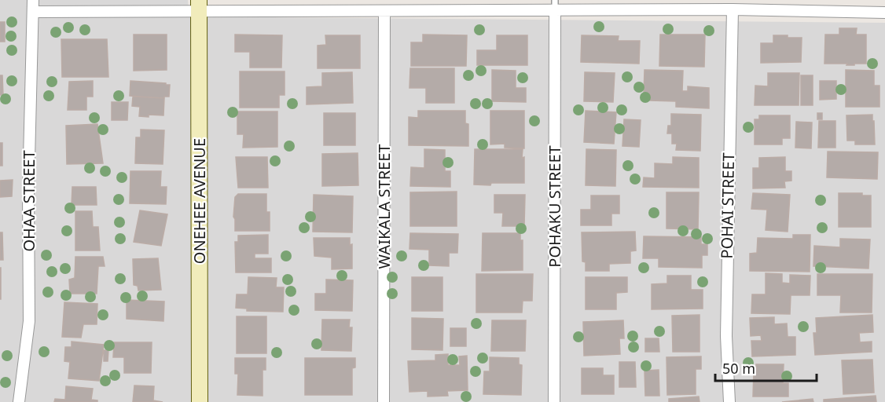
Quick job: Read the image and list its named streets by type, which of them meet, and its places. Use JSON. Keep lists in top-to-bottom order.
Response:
{
  "streets": {
    "street": [
      "OHAA STREET",
      "ONEHEE AVENUE",
      "POHAI STREET",
      "WAIKALA STREET",
      "POHAKU STREET"
    ]
  },
  "scale_bar": "50 m"
}
